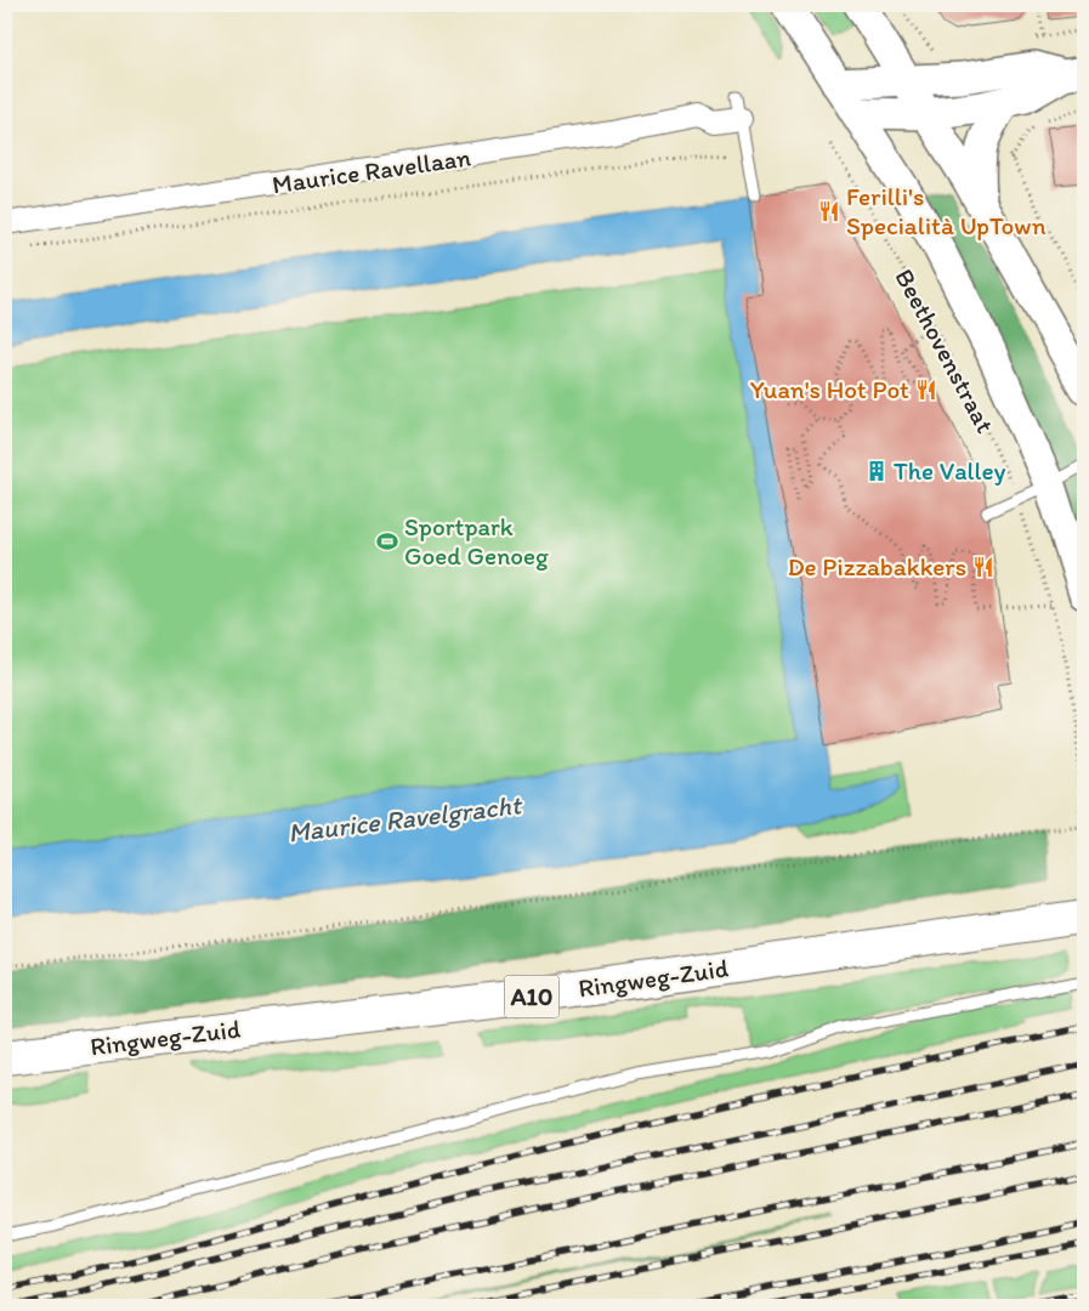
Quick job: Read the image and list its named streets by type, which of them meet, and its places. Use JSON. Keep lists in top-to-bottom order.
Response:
{
  "streets": {
    "highway": ["Ringweg-Zuid", "A10"],
    "main road": ["Beethovenstraat"],
    "street": ["Maurice Ravellaan"]
  },
  "water": ["Maurice Ravelgracht"],
  "places": {
    "restaurant": ["Ferilli's Specialità UpTown", "Yuan's Hot Pot", "De Pizzabakkers"],
    "building": ["The Valley"],
    "sports": ["Sportpark Goed Genoeg"]
  }
}
